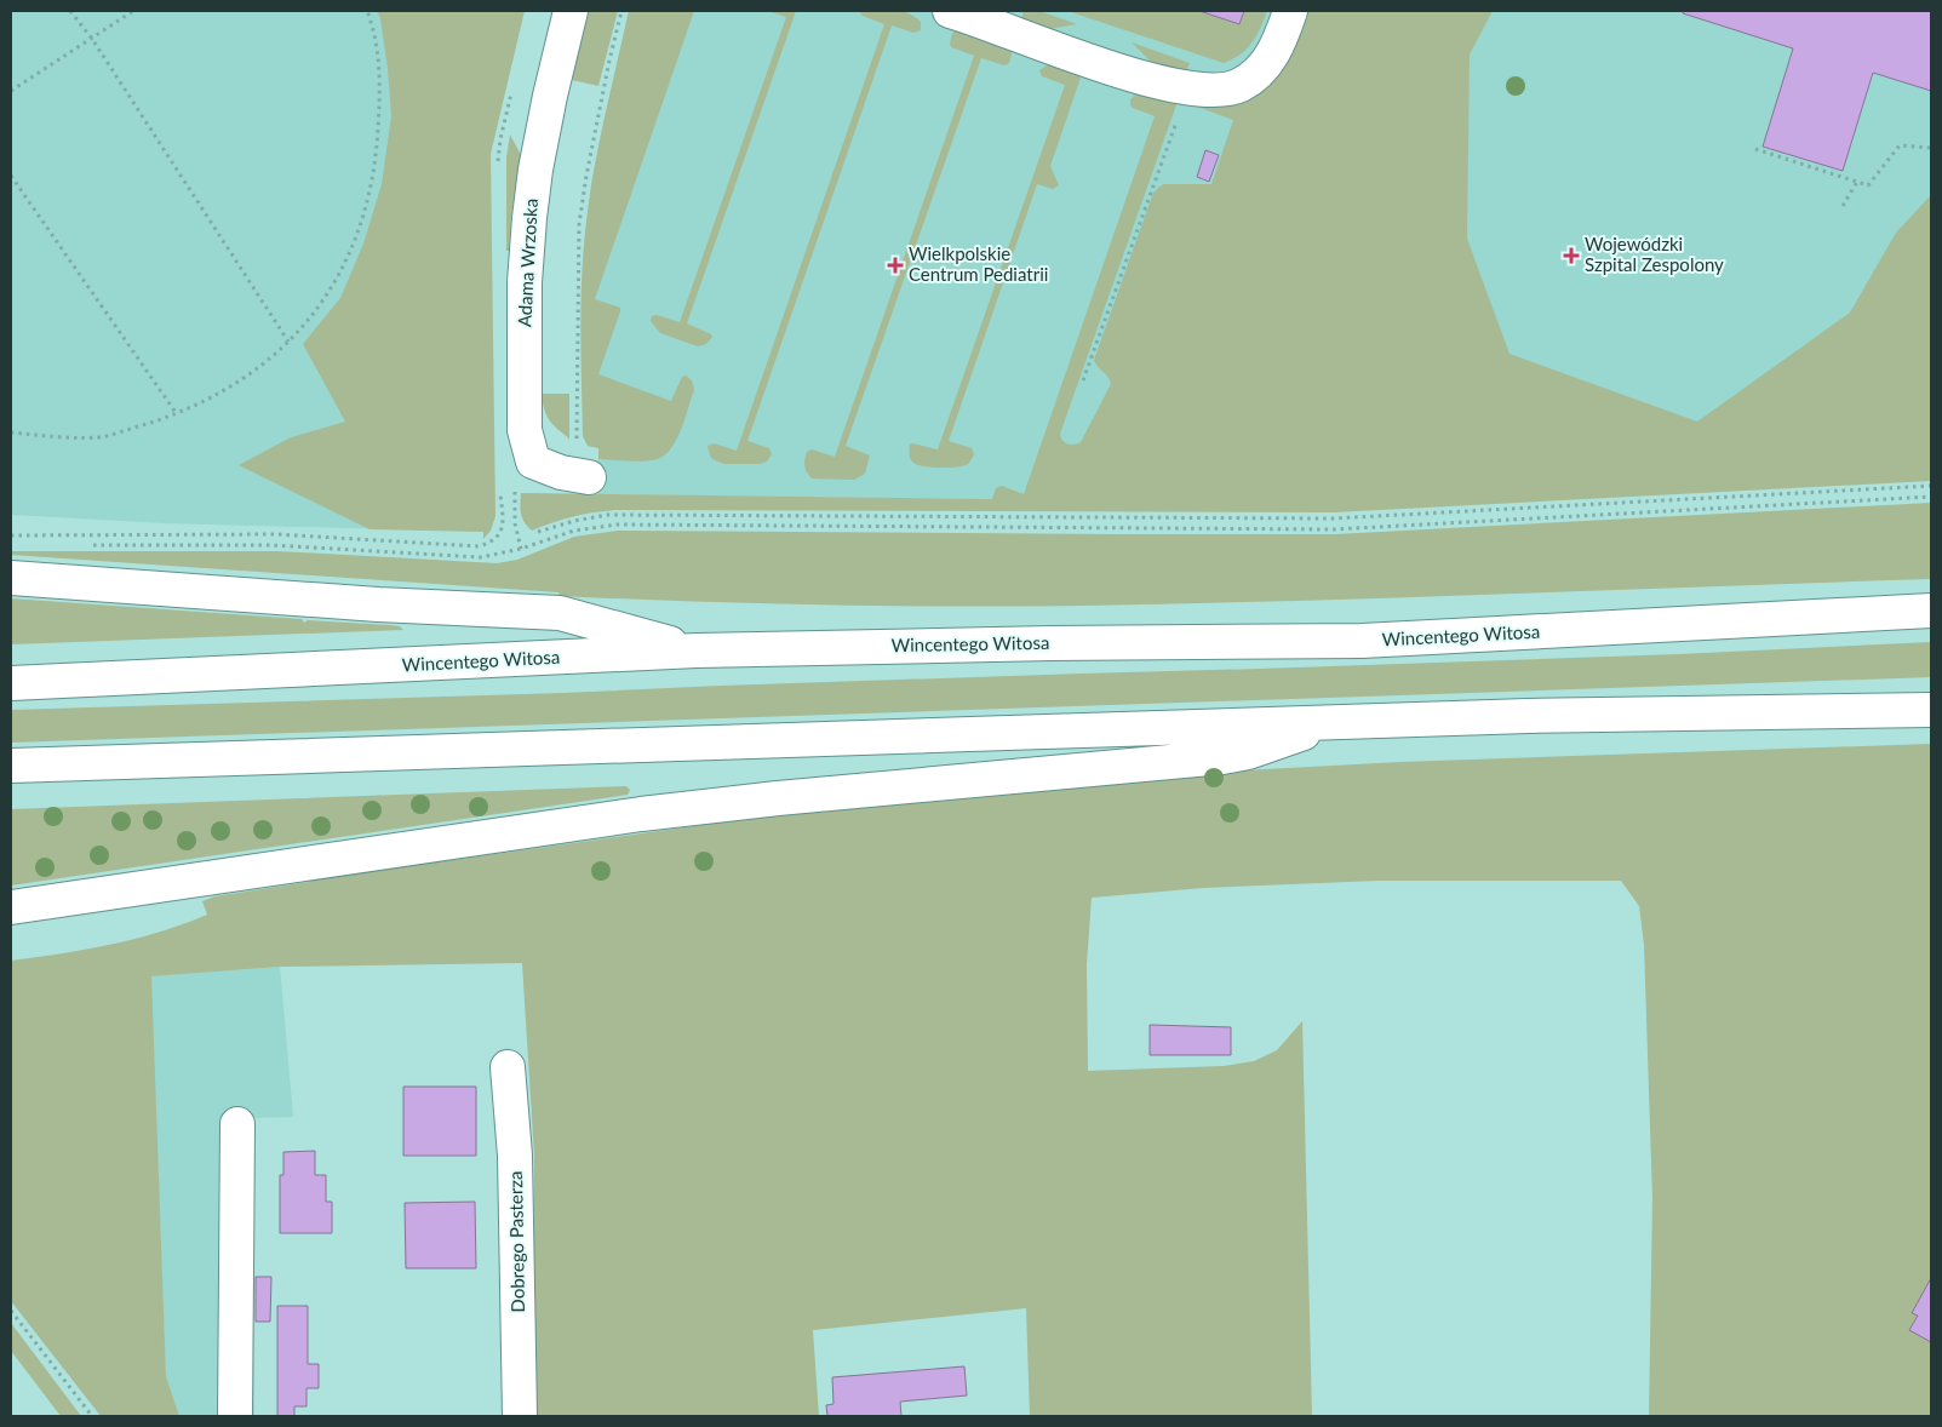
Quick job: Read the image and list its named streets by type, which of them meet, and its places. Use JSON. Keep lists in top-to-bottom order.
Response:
{
  "streets": {
    "main road": ["Adama Wrzoska", "Wincentego Witosa", "Dobrego Pasterza"]
  },
  "places": {
    "health": ["Wojewódzki Szpital Zespolony", "Wielkpolskie Centrum Pediatrii"]
  }
}
